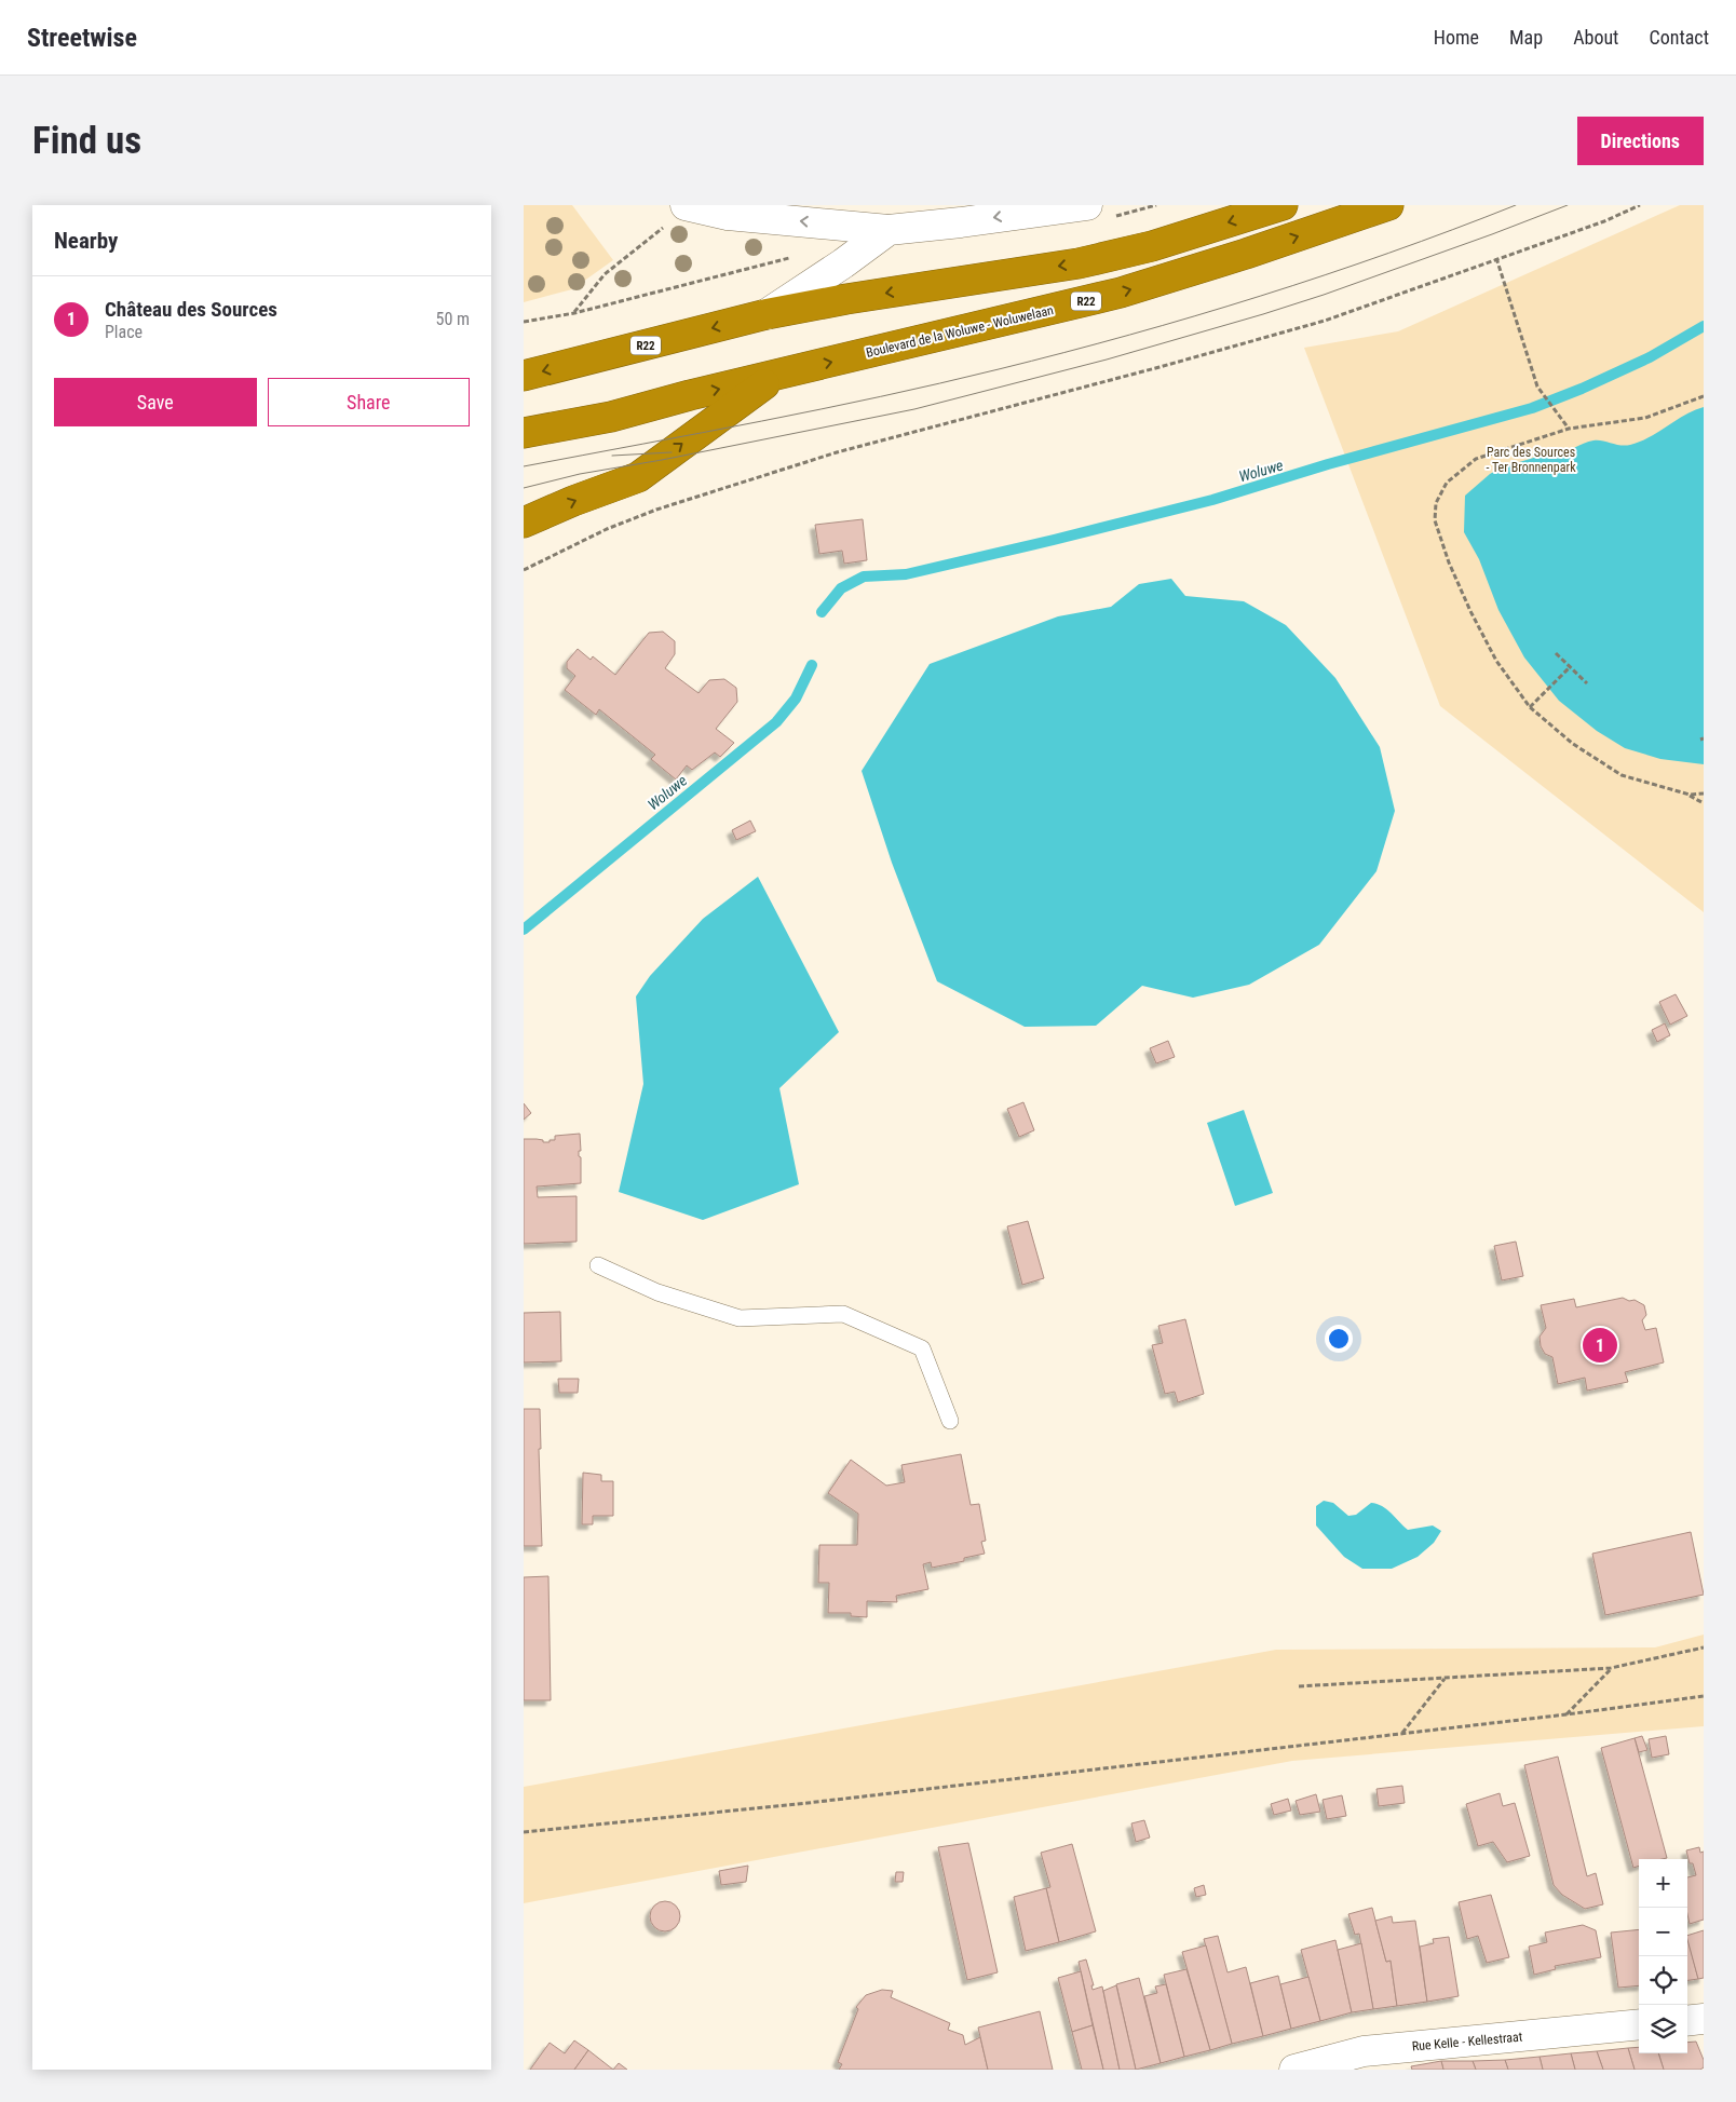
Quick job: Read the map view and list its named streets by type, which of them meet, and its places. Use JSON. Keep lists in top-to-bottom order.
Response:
{
  "streets": {
    "highway": ["R22", "Boulevard de la Woluwe - Woluwelaan"],
    "street": ["Rue Kelle - Kellestraat"]
  },
  "crossings": [
    ["R22", "Boulevard de la Woluwe - Woluwelaan"]
  ],
  "water": ["Woluwe"],
  "parks": ["Parc des Sources - Ter Bronnenpark"],
  "page": {
    "header": "Streetwise",
    "nav": [
      "Home",
      "Map",
      "About",
      "Contact"
    ],
    "buttons": [
      "Directions",
      ["Save", "Share"]
    ],
    "title": "Find us",
    "heading": "Nearby",
    "list": [
      {
        "mark": "1",
        "name": "Château des Sources",
        "note": "Place",
        "value": "50 m"
      }
    ],
    "pins": "1",
    "map_buttons": ["+", "−"]
  }
}
